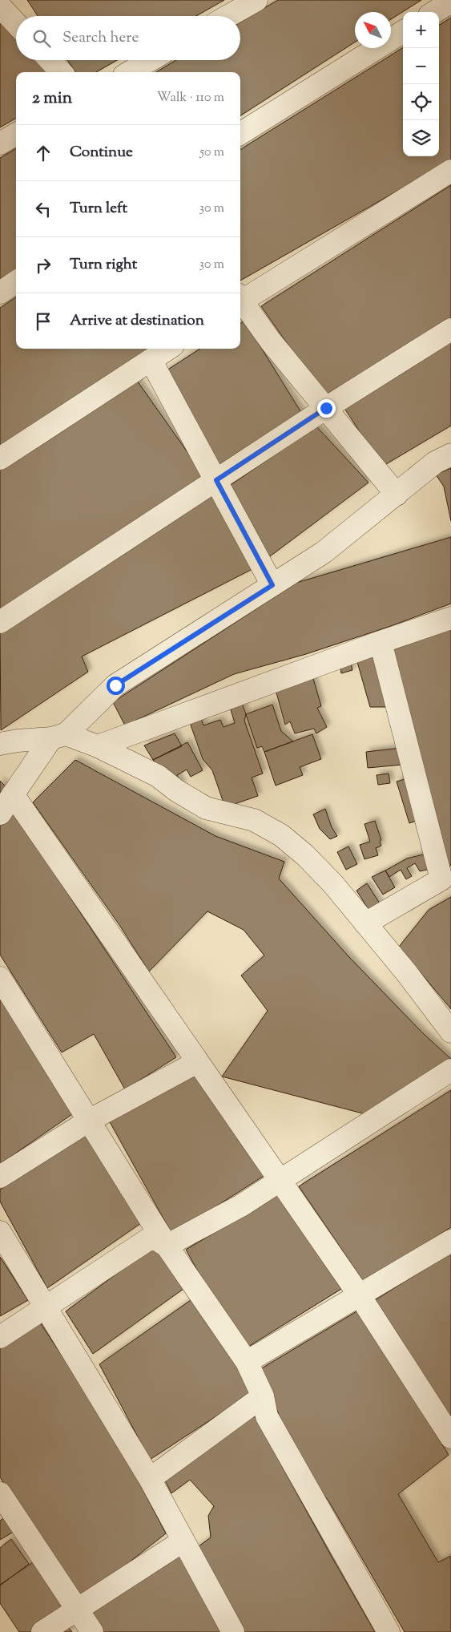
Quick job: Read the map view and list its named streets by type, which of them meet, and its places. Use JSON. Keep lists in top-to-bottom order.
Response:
{
  "north": "top left",
  "page": {
    "map_buttons": ["+", "−"],
    "search": "Search here",
    "heading": ["2 min", "Walk · 110 m"],
    "list": [
      ["Continue", "50 m"],
      ["Turn left", "30 m"],
      ["Turn right", "30 m"],
      "Arrive at destination"
    ]
  }
}
